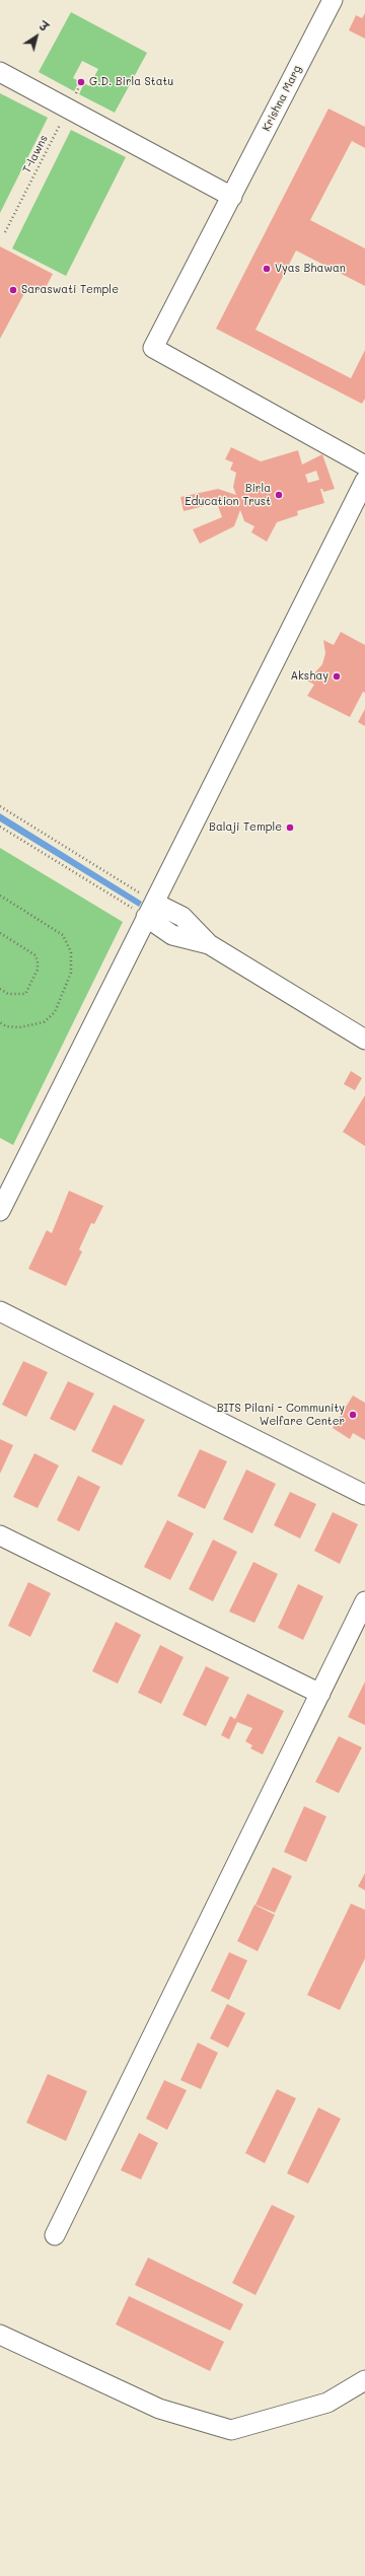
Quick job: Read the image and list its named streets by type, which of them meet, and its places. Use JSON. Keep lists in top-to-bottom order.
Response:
{
  "streets": {
    "street": ["Krishna Marg"],
    "path": ["T-lawns"]
  },
  "places": [
    "G.D. Birla Statu",
    "Vyas Bhawan",
    "Saraswati Temple",
    "Birla Education Trust",
    "Akshay",
    "Balaji Temple",
    "BITS Pilani - Community Welfare Center"
  ],
  "north": "top right"
}
